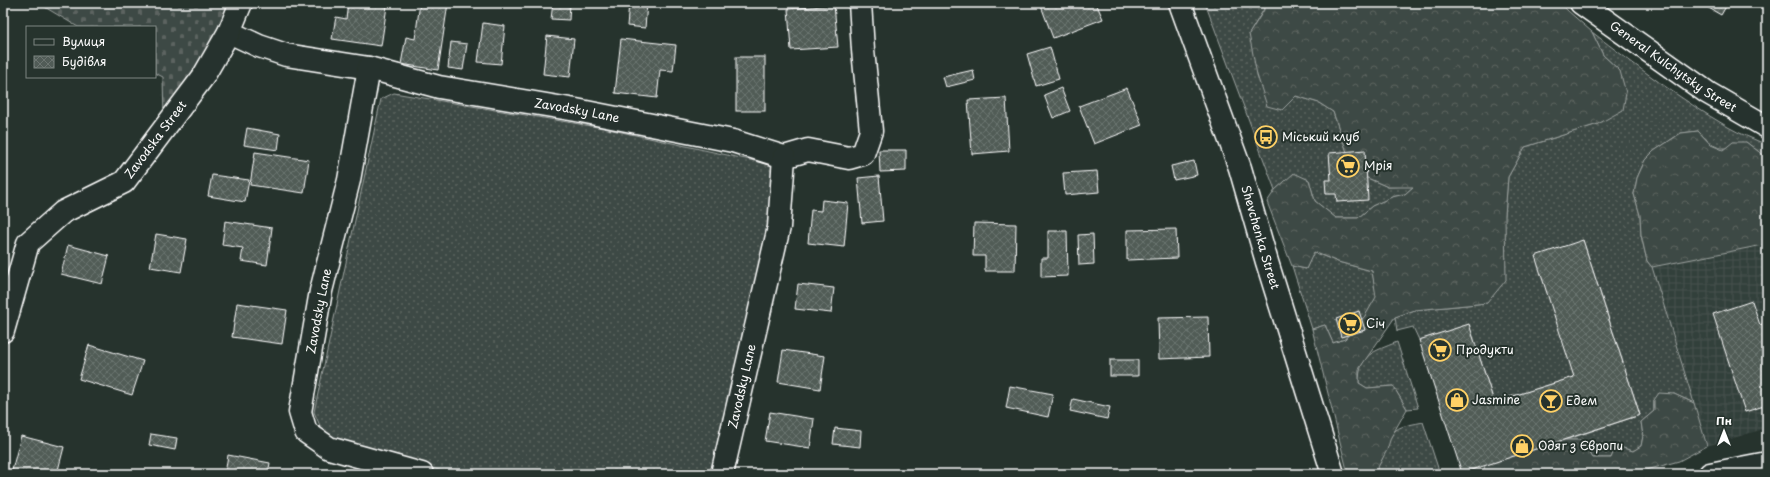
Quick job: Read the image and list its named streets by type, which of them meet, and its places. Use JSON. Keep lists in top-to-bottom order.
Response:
{
  "streets": {
    "street": [
      "General Kulchytsky Street",
      "Zavodsky Lane",
      "Zavodska Street",
      "Shevchenka Street"
    ]
  },
  "crossings": [
    ["Zavodsky Lane", "Zavodska Street"]
  ],
  "places": {
    "bus stop": ["Міський клуб"],
    "supermarket": ["Мрія", "Січ", "Продукти"],
    "shop": ["Jasmine", "Одяг з Європи"],
    "bar": ["Едем"]
  },
  "legend": ["Вулиця", "Будівля"],
  "north": "top"
}
